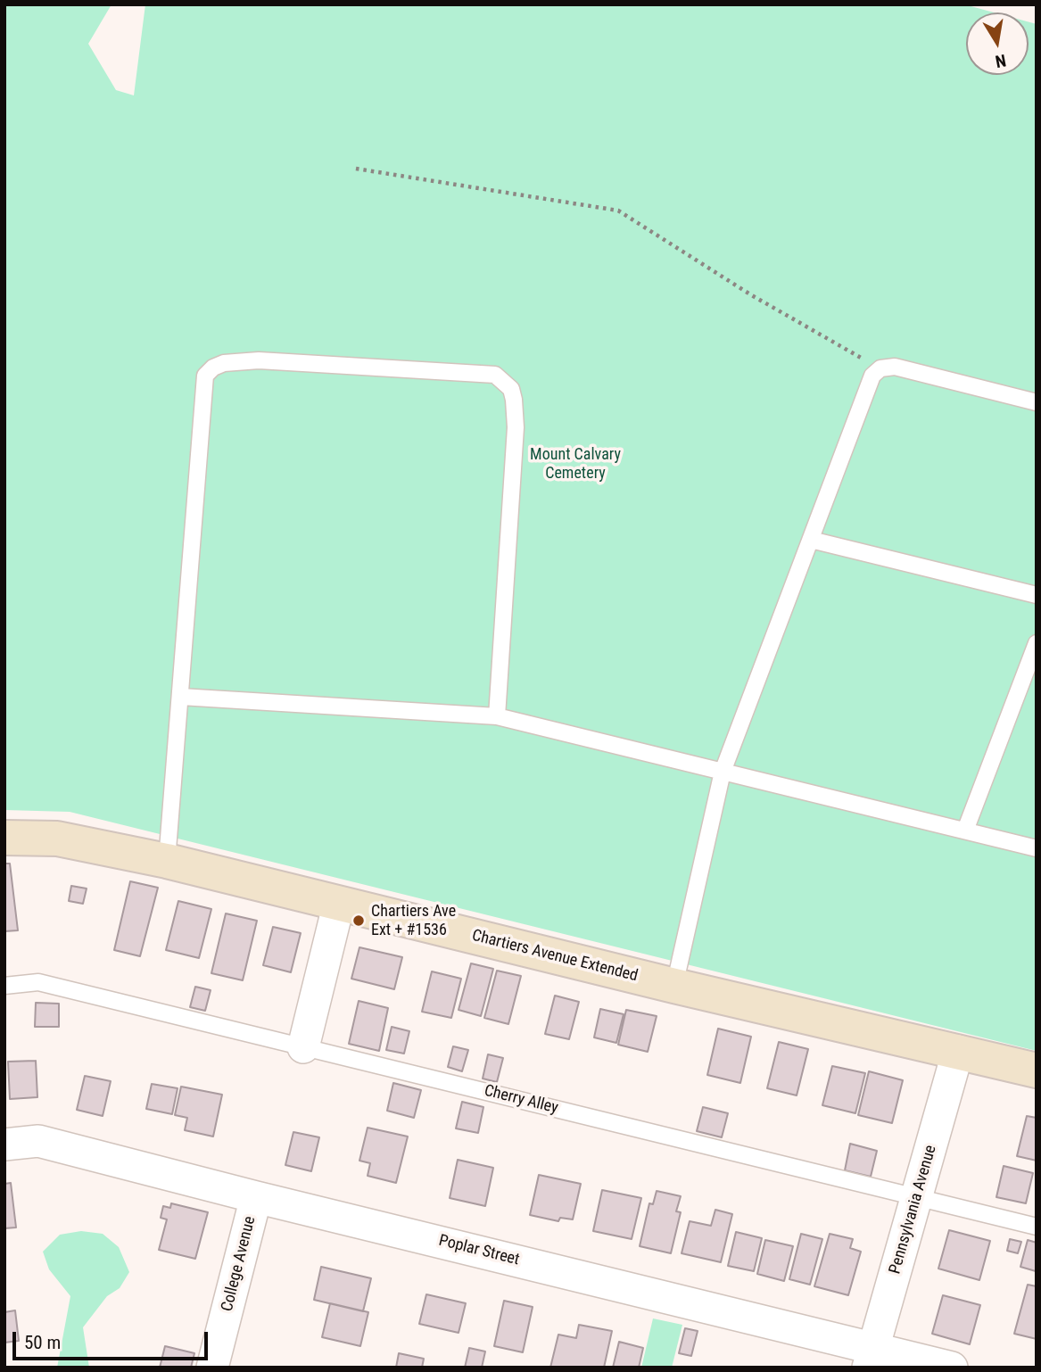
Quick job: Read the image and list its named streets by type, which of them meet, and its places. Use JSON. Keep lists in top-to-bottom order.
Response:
{
  "streets": {
    "street": [
      "Chartiers Avenue Extended",
      "Pennsylvania Avenue",
      "Poplar Street",
      "College Avenue"
    ],
    "lane": ["Cherry Alley"]
  },
  "crossings": [
    ["Chartiers Avenue Extended", "Pennsylvania Avenue"],
    ["Cherry Alley", "Pennsylvania Avenue"],
    ["Pennsylvania Avenue", "Poplar Street"],
    ["Poplar Street", "College Avenue"]
  ],
  "parks": ["Mount Calvary Cemetery"],
  "places": ["Chartiers Ave Ext + #1536"],
  "scale_bar": "50 m",
  "north": "bottom"
}
